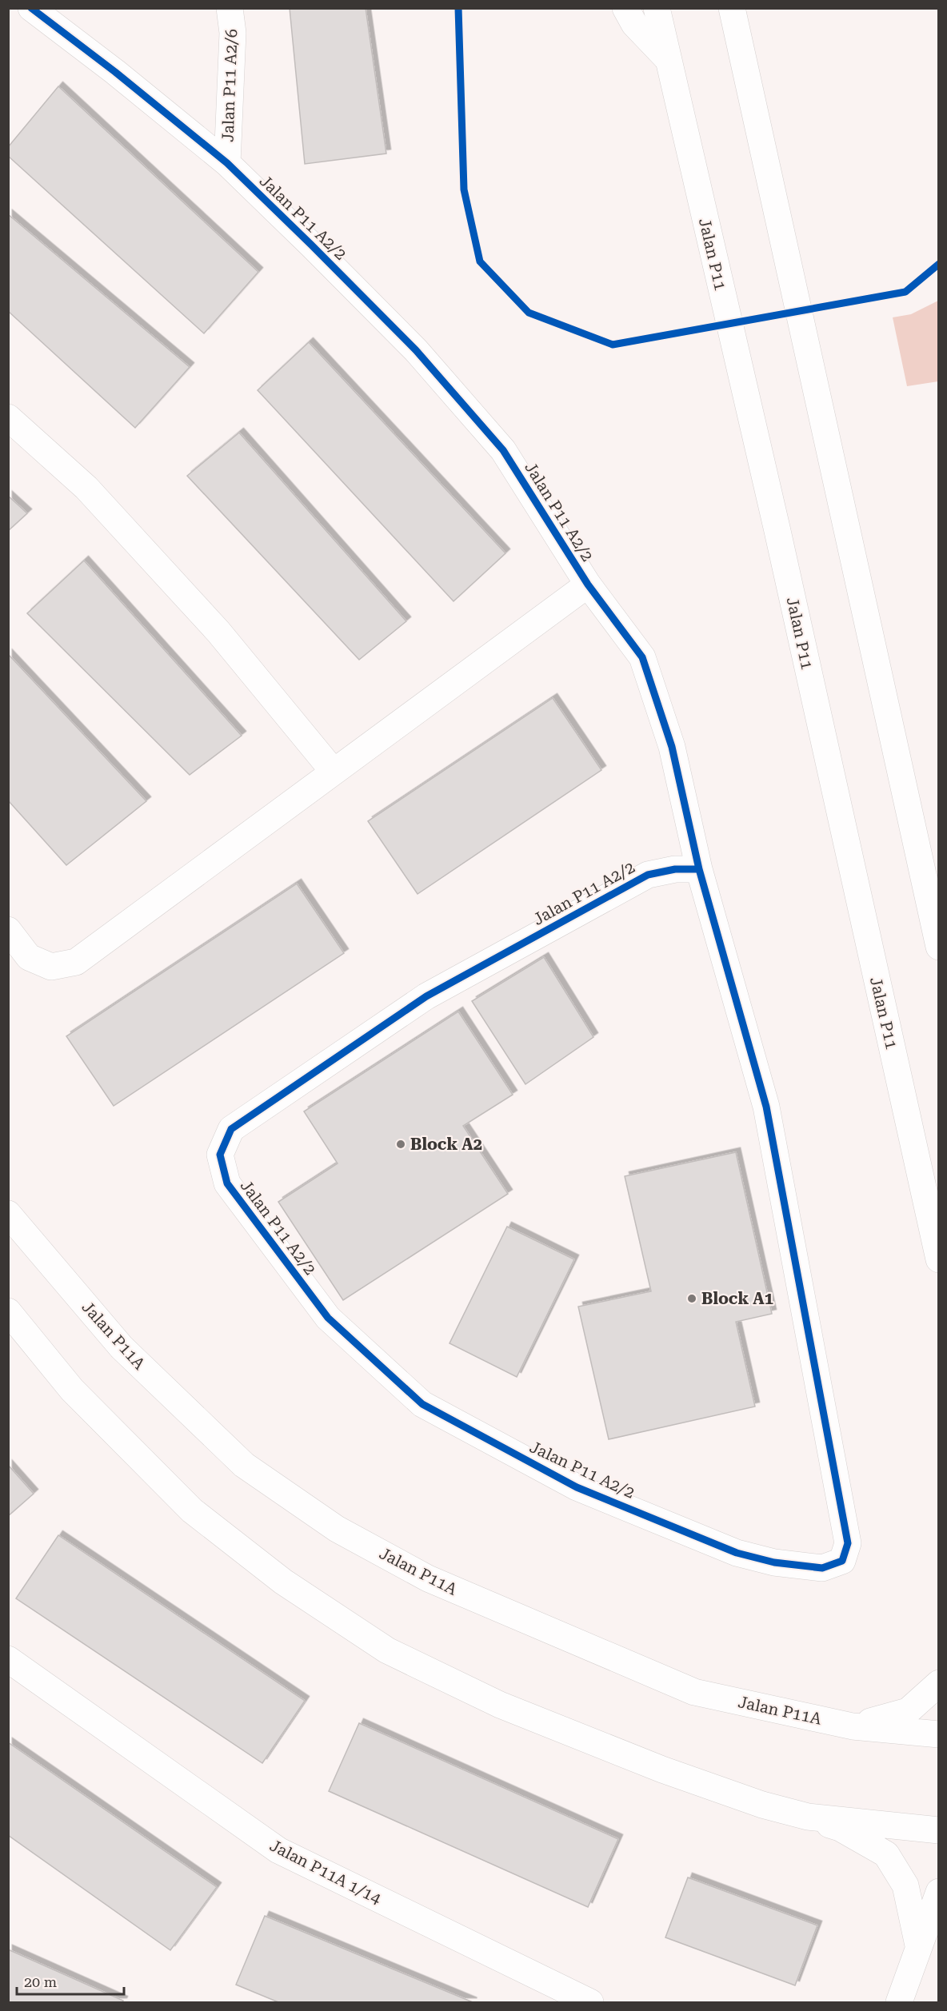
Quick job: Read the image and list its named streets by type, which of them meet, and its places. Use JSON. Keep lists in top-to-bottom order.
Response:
{
  "streets": {
    "street": [
      "Jalan P11 A2/6",
      "Jalan P11 A2/2",
      "Jalan P11",
      "Jalan P11A",
      "Jalan P11A 1/14"
    ]
  },
  "crossings": [
    ["Jalan P11 A2/6", "Jalan P11 A2/2"]
  ],
  "places": ["Block A2", "Block A1"],
  "scale_bar": "20 m"
}
